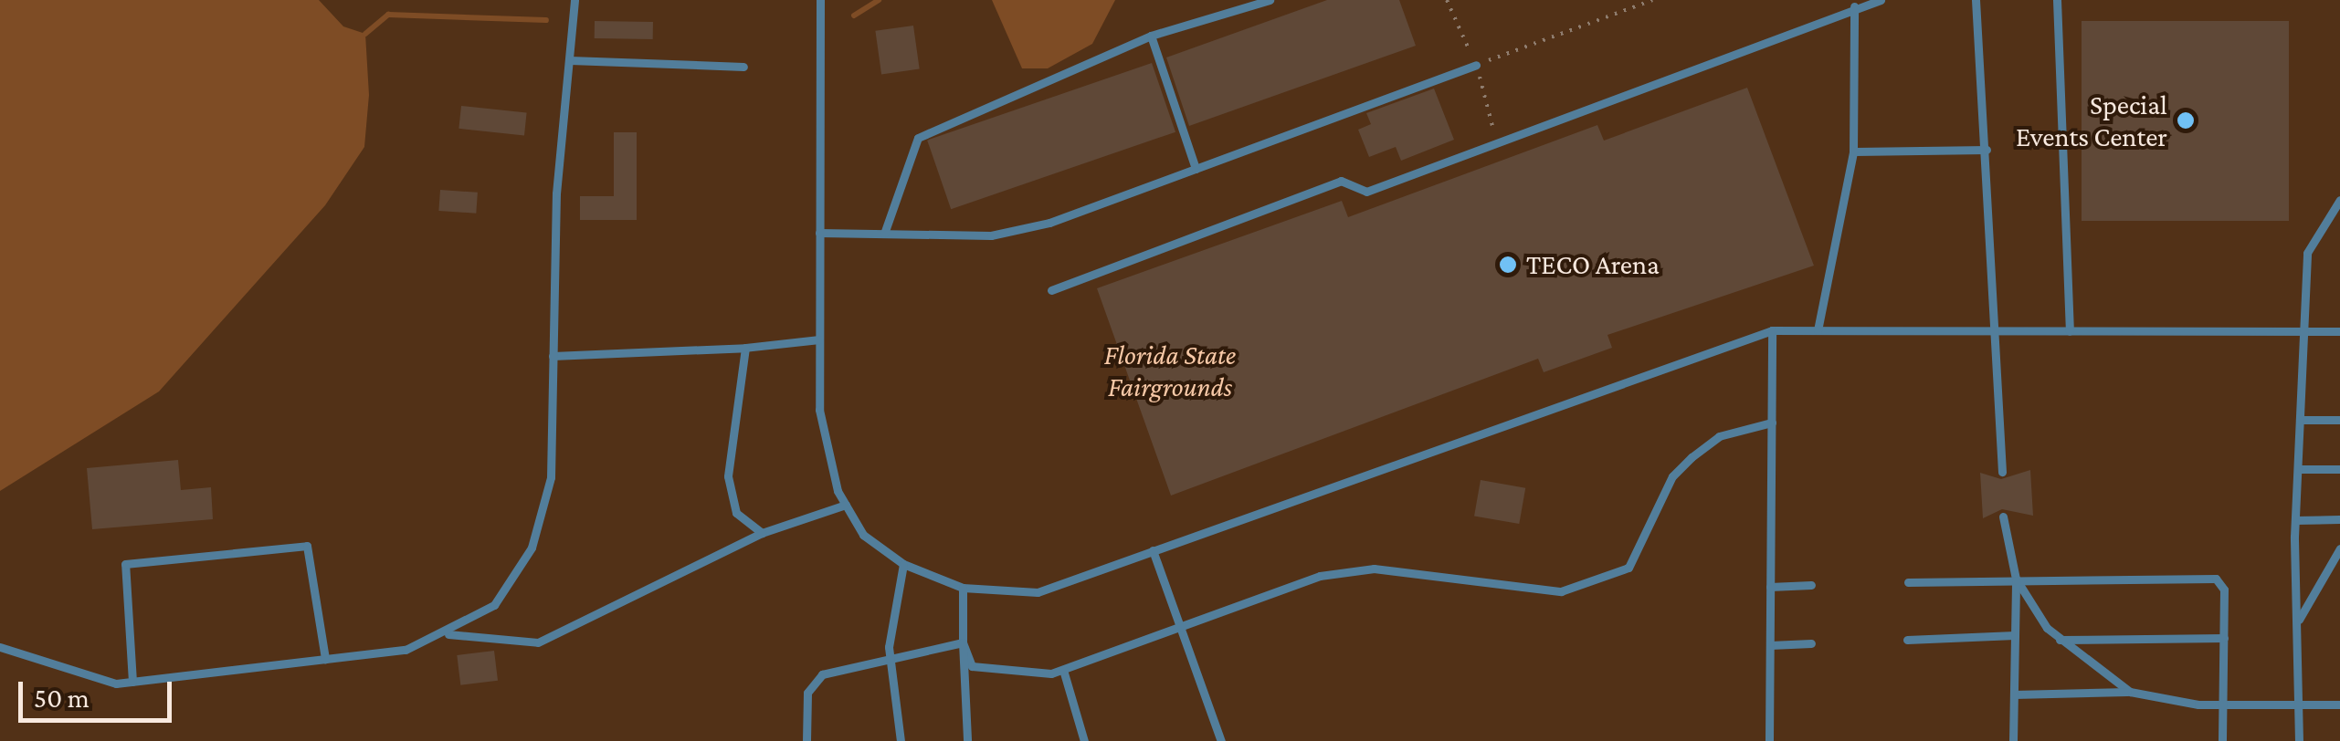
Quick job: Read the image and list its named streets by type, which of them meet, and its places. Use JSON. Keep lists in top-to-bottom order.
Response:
{
  "parks": ["Florida State Fairgrounds"],
  "places": ["Special Events Center", "TECO Arena"],
  "scale_bar": "50 m"
}
